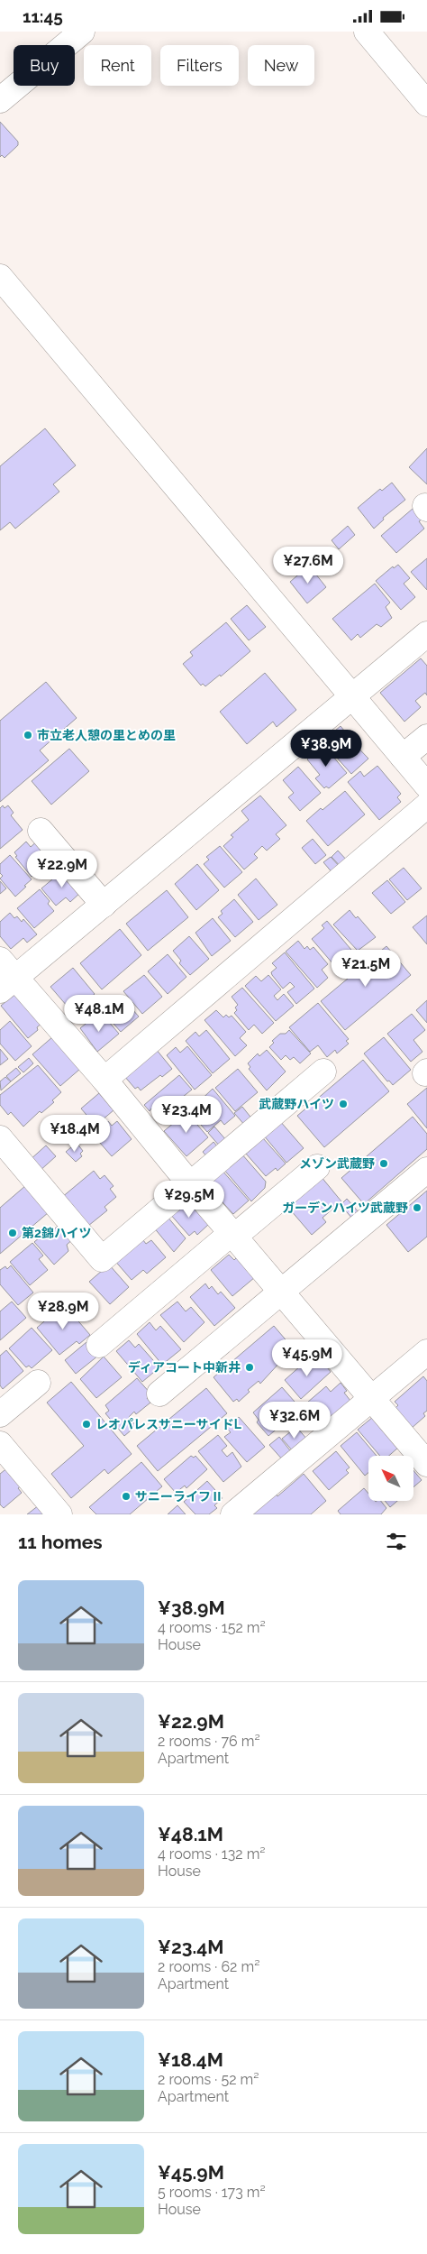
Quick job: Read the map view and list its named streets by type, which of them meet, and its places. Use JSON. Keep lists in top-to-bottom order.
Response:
{
  "places": [
    "市立老人憩の里とめの里",
    "武蔵野ハイツ",
    "メゾン武蔵野",
    "ガーデンハイツ武蔵野",
    "第2錦ハイツ",
    "ディアコート中新井",
    "レオパレスサニーサイドL",
    "サニーライフⅡ"
  ],
  "north": "top left",
  "page": {
    "status": "11:45",
    "chip": [
      "Buy",
      "Rent",
      "Filters",
      "New"
    ],
    "price": [
      "¥27.6M",
      "¥38.9M",
      "¥22.9M",
      "¥21.5M",
      "¥48.1M",
      "¥23.4M",
      "¥18.4M",
      "¥29.5M",
      "¥28.9M",
      "¥45.9M",
      "¥32.6M"
    ],
    "heading": "11 homes",
    "list": [
      {
        "name": "¥38.9M",
        "note": "4 rooms · 152 m² · House"
      },
      {
        "name": "¥22.9M",
        "note": "2 rooms · 76 m² · Apartment"
      },
      {
        "name": "¥48.1M",
        "note": "4 rooms · 132 m² · House"
      },
      {
        "name": "¥23.4M",
        "note": "2 rooms · 62 m² · Apartment"
      },
      {
        "name": "¥18.4M",
        "note": "2 rooms · 52 m² · Apartment"
      },
      {
        "name": "¥45.9M",
        "note": "5 rooms · 173 m² · House"
      }
    ]
  }
}
